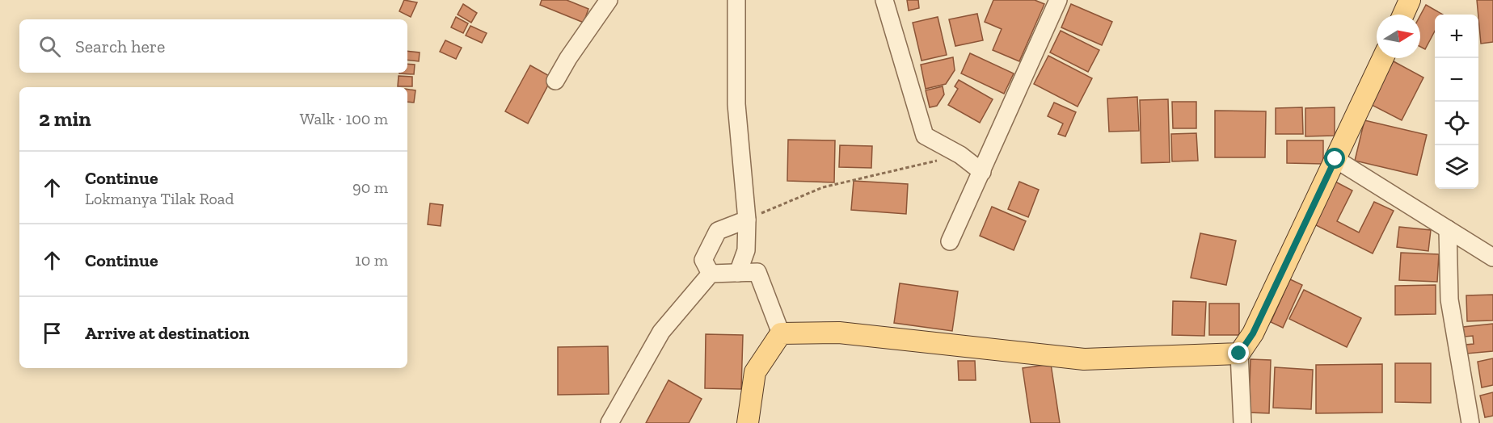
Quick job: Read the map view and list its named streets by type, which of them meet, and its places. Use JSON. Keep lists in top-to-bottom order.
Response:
{
  "north": "right",
  "page": {
    "map_buttons": ["+", "−"],
    "search": "Search here",
    "heading": ["2 min", "Walk · 100 m"],
    "list": [
      ["Continue", "Lokmanya Tilak Road", "90 m"],
      ["Continue", "10 m"],
      "Arrive at destination"
    ]
  }
}
